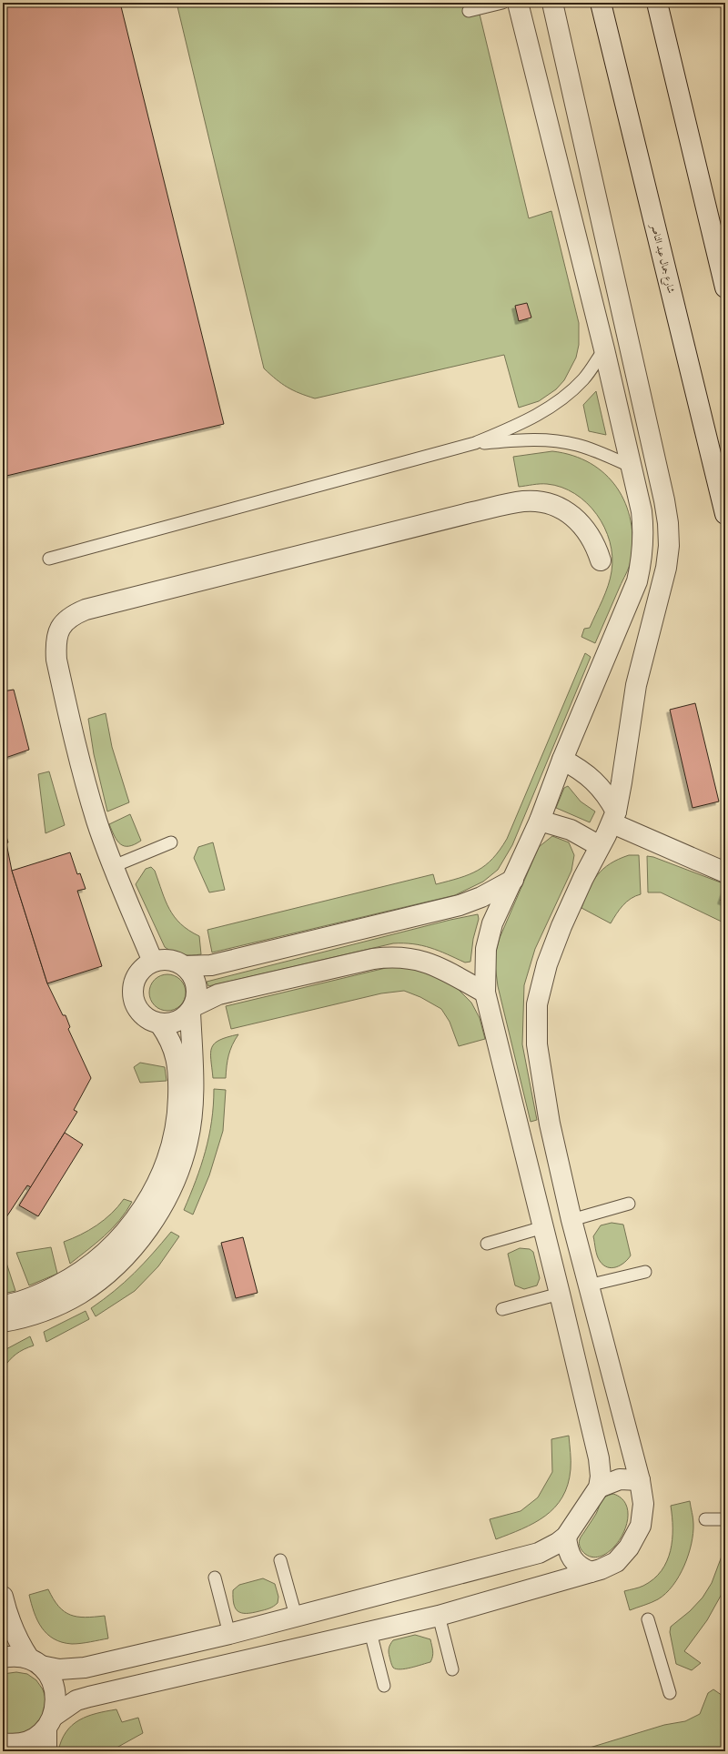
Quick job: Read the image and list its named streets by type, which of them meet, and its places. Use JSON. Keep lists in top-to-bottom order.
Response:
{
  "streets": {
    "street": ["شارع جمال عبد الناصر"]
  }
}
